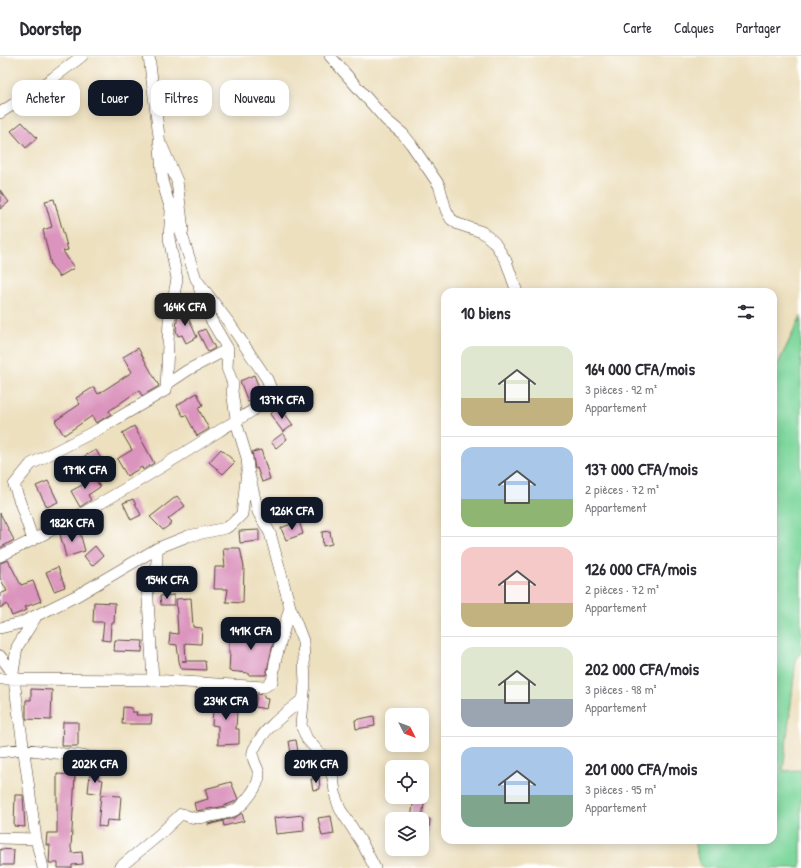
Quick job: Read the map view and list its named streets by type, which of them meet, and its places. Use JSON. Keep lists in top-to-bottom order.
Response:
{
  "north": "bottom right",
  "page": {
    "header": "Doorstep",
    "nav": ["Carte", "Calques", "Partager"],
    "chip": [
      "Acheter",
      "Louer",
      "Filtres",
      "Nouveau"
    ],
    "heading": "10 biens",
    "price": [
      "164K CFA",
      "137K CFA",
      "171K CFA",
      "126K CFA",
      "182K CFA",
      "154K CFA",
      "141K CFA",
      "234K CFA",
      "202K CFA",
      "201K CFA"
    ],
    "list": [
      {
        "name": "164 000 CFA/mois",
        "note": "3 pièces · 92 m² · Appartement"
      },
      {
        "name": "137 000 CFA/mois",
        "note": "2 pièces · 72 m² · Appartement"
      },
      {
        "name": "126 000 CFA/mois",
        "note": "2 pièces · 72 m² · Appartement"
      },
      {
        "name": "202 000 CFA/mois",
        "note": "3 pièces · 98 m² · Appartement"
      },
      {
        "name": "201 000 CFA/mois",
        "note": "3 pièces · 95 m² · Appartement"
      }
    ]
  }
}
